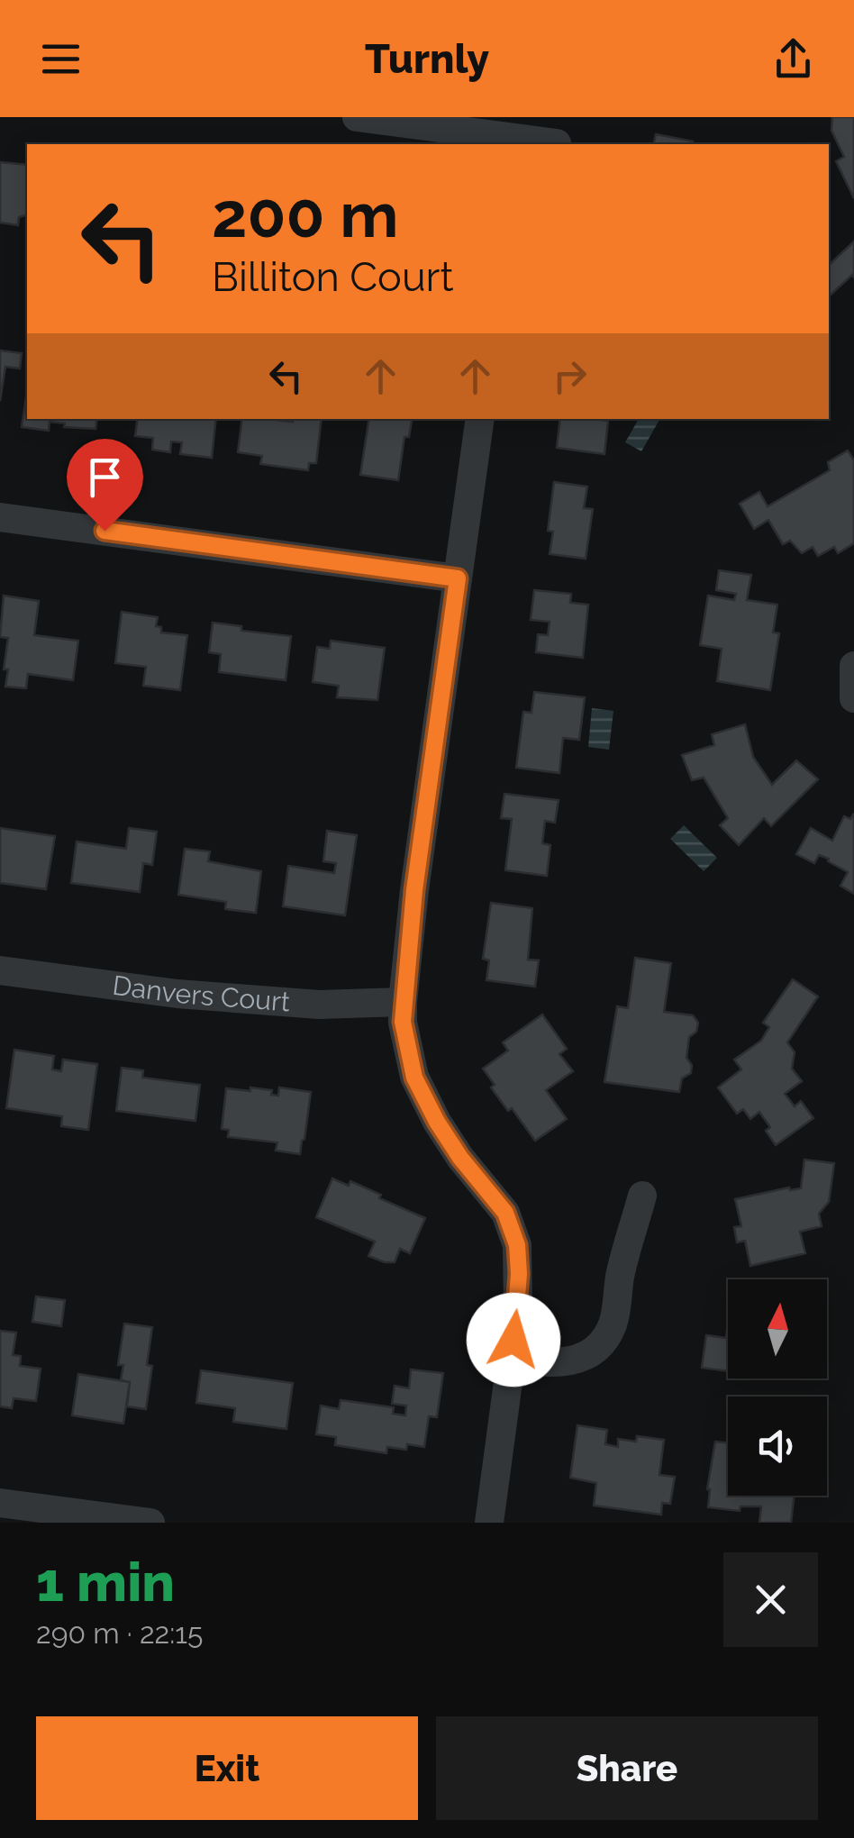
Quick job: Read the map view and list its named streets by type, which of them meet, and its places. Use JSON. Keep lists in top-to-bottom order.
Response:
{
  "streets": {
    "street": ["Danvers Court"]
  },
  "north": "top",
  "page": {
    "header": "Turnly",
    "turn": ["200 m", "Billiton Court"],
    "heading": ["1 min", "290 m · 22:15"],
    "buttons": ["Exit", "Share"]
  }
}
